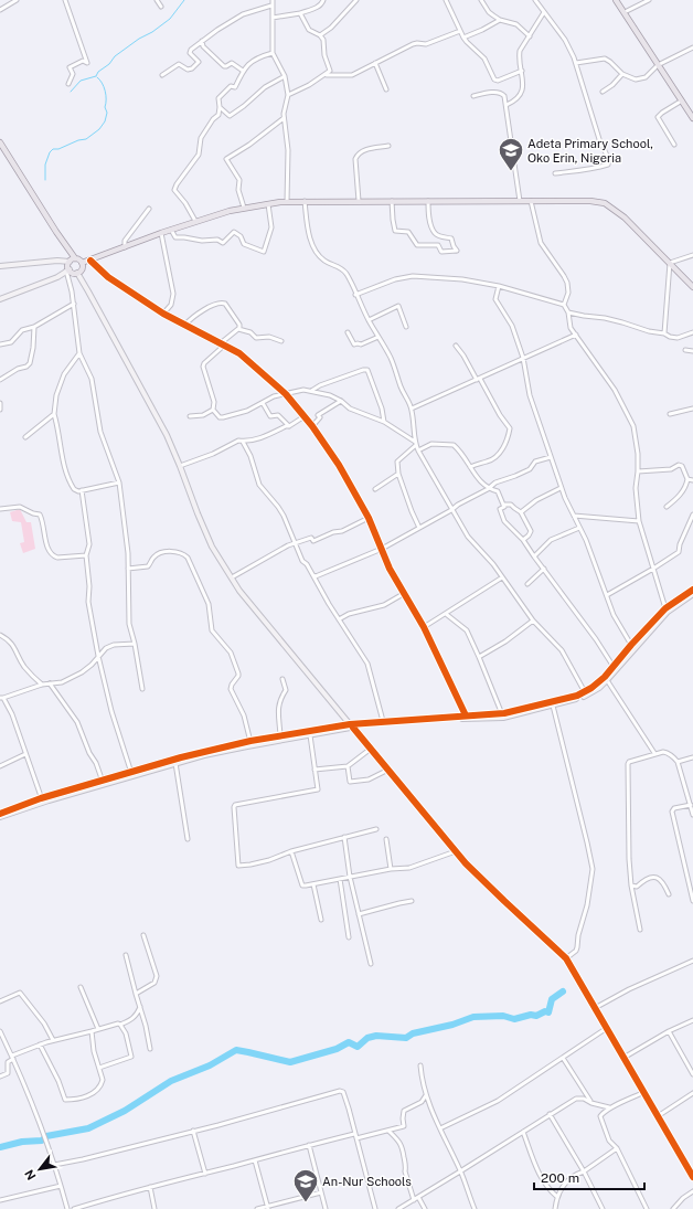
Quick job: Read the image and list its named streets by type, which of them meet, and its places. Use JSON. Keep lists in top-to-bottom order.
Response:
{
  "places": {
    "school or university": ["Adeta Primary School, Oko Erin, Nigeria", "An-Nur Schools"]
  },
  "scale_bar": "200 m",
  "north": "bottom left"
}
